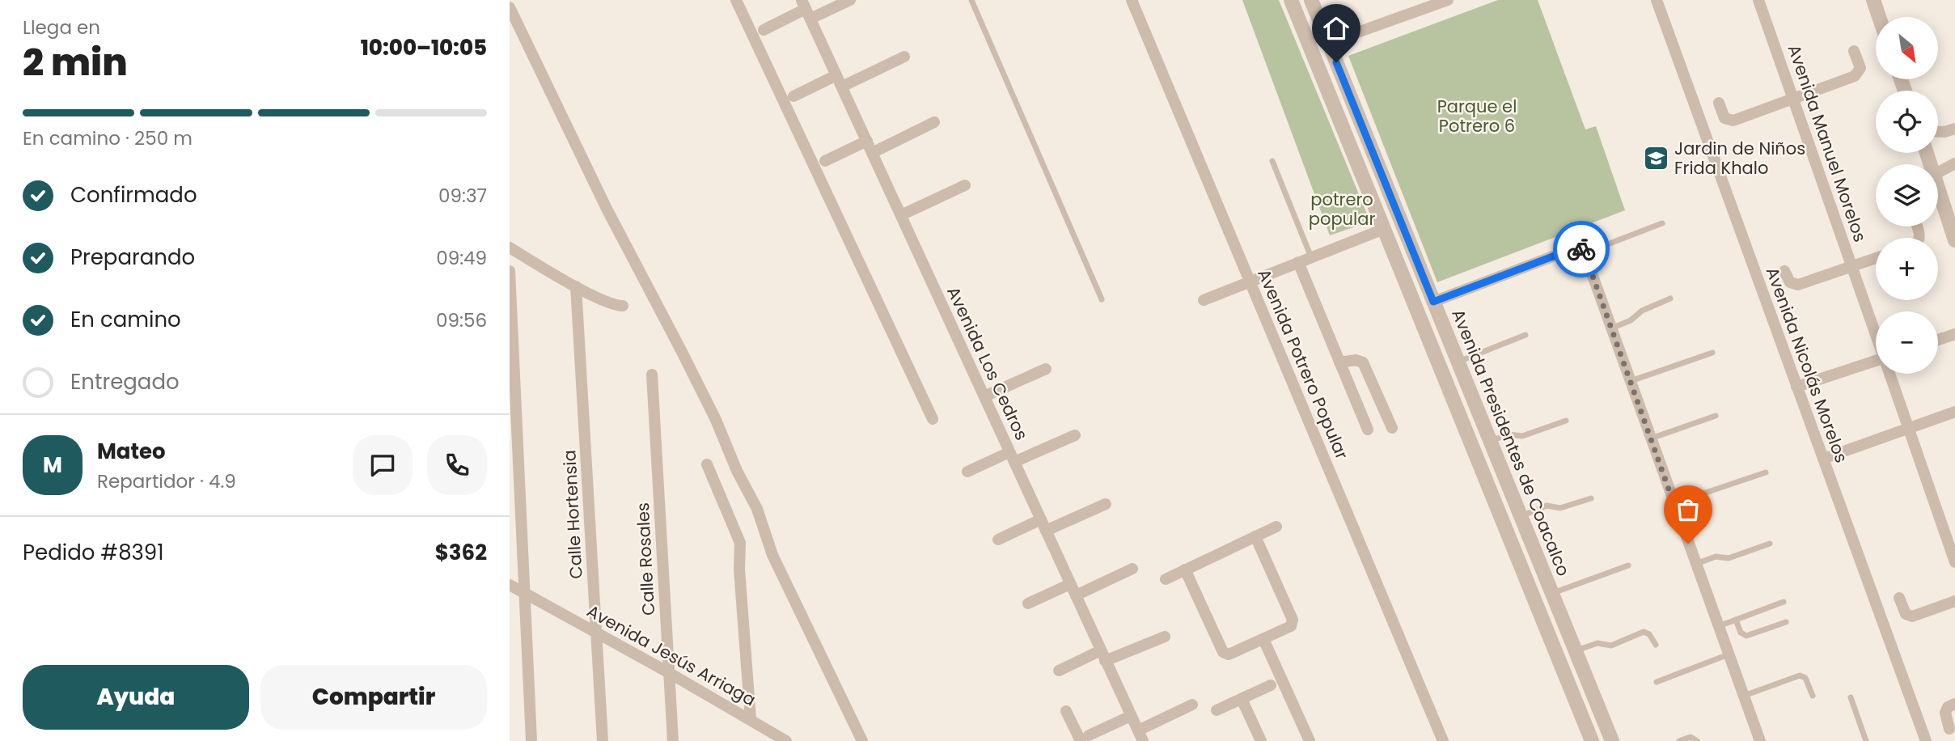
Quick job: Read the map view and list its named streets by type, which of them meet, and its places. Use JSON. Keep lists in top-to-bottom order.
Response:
{
  "streets": {
    "street": [
      "Avenida Manuel Morelos",
      "Avenida Los Cedros",
      "Avenida Potrero Popular",
      "Avenida Nicolás Morelos",
      "Avenida Presidentes de Coacalco",
      "Calle Hortensia",
      "Calle Rosales",
      "Avenida Jesús Arriaga"
    ]
  },
  "crossings": [
    ["Calle Hortensia", "Avenida Jesús Arriaga"],
    ["Calle Rosales", "Avenida Jesús Arriaga"]
  ],
  "parks": ["Parque el Potrero 6", "potrero popular"],
  "places": {
    "school or university": ["Jardin de Niños Frida Khalo"]
  },
  "north": "bottom right",
  "page": {
    "heading": ["2 min", "Llega en", "10:00–10:05"],
    "panel": [
      "Mateo",
      "Repartidor · 4.9",
      "Pedido #8391",
      "$362"
    ],
    "map_buttons": ["+", "−"],
    "bar": "En camino · 250 m",
    "list": [
      ["Confirmado", "09:37"],
      ["Preparando", "09:49"],
      ["En camino", "09:56"],
      "Entregado"
    ],
    "round": "M",
    "buttons": ["Ayuda", "Compartir"]
  }
}
